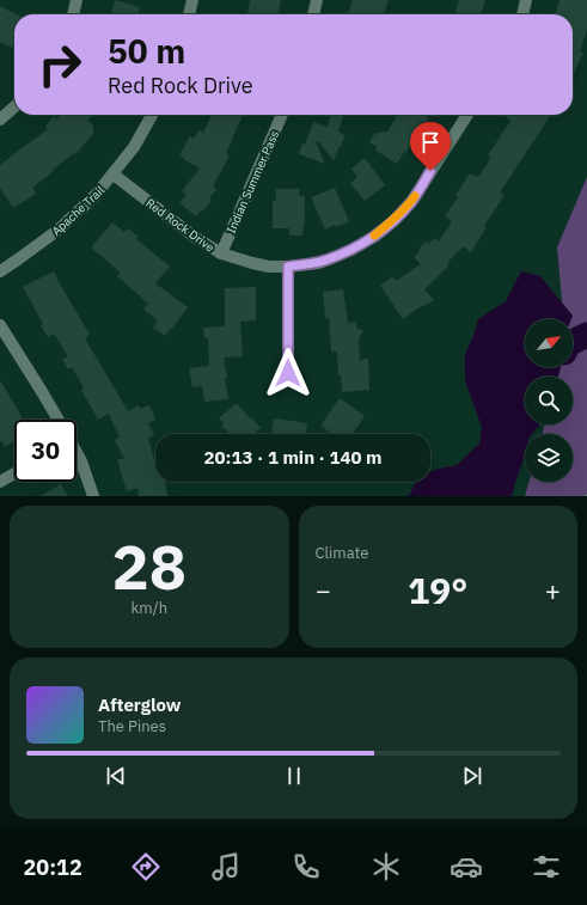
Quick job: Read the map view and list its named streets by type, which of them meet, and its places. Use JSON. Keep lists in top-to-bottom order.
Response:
{
  "streets": {
    "street": ["Indian Summer Pass", "Apache Trail", "Red Rock Drive"]
  },
  "crossings": [
    ["Indian Summer Pass", "Red Rock Drive"],
    ["Apache Trail", "Red Rock Drive"]
  ],
  "north": "top right",
  "page": {
    "turn": ["50 m", "Red Rock Drive"],
    "limit": "30",
    "trip": "20:13 · 1 min · 140 m",
    "tile": [
      ["28", "km/h"],
      "Climate"
    ],
    "heat": ["−", "19°", "+"],
    "song": ["Afterglow", "The Pines"],
    "tabs": "20:12"
  }
}
